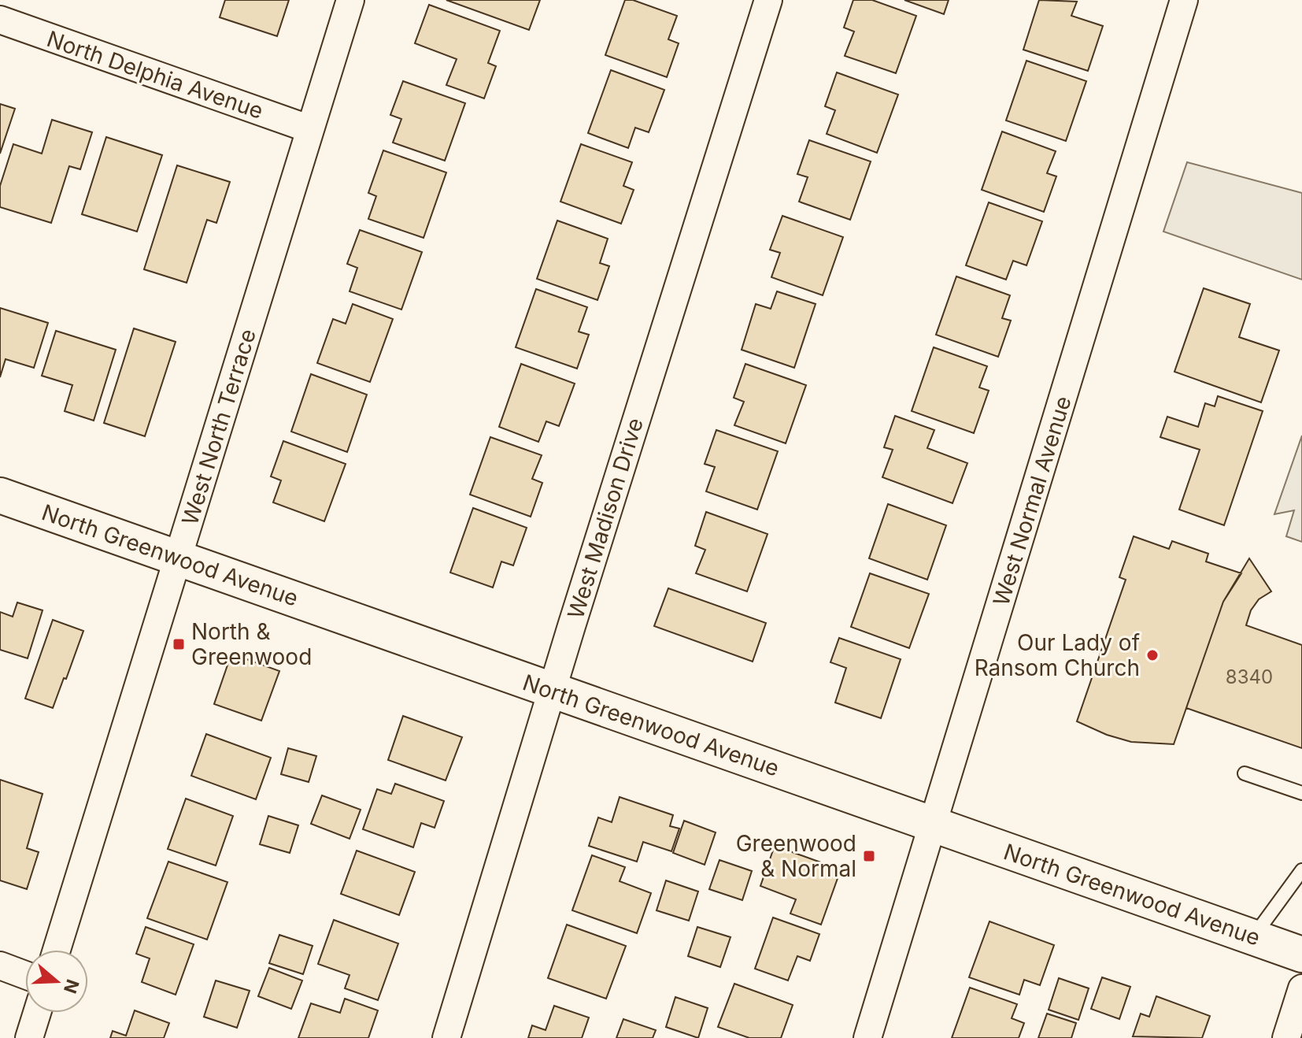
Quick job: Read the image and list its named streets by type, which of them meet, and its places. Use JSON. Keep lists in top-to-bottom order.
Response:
{
  "streets": {
    "main road": ["North Greenwood Avenue"],
    "street": [
      "North Delphia Avenue",
      "West North Terrace",
      "West Normal Avenue",
      "West Madison Drive"
    ]
  },
  "crossings": [
    ["North Delphia Avenue", "West North Terrace"],
    ["West North Terrace", "North Greenwood Avenue"],
    ["West Normal Avenue", "North Greenwood Avenue"],
    ["West Madison Drive", "North Greenwood Avenue"]
  ],
  "places": {
    "transit": ["North & Greenwood", "Greenwood & Normal"],
    "other": ["Our Lady of Ransom Church"]
  },
  "house_numbers": ["8340"],
  "north": "right"
}
